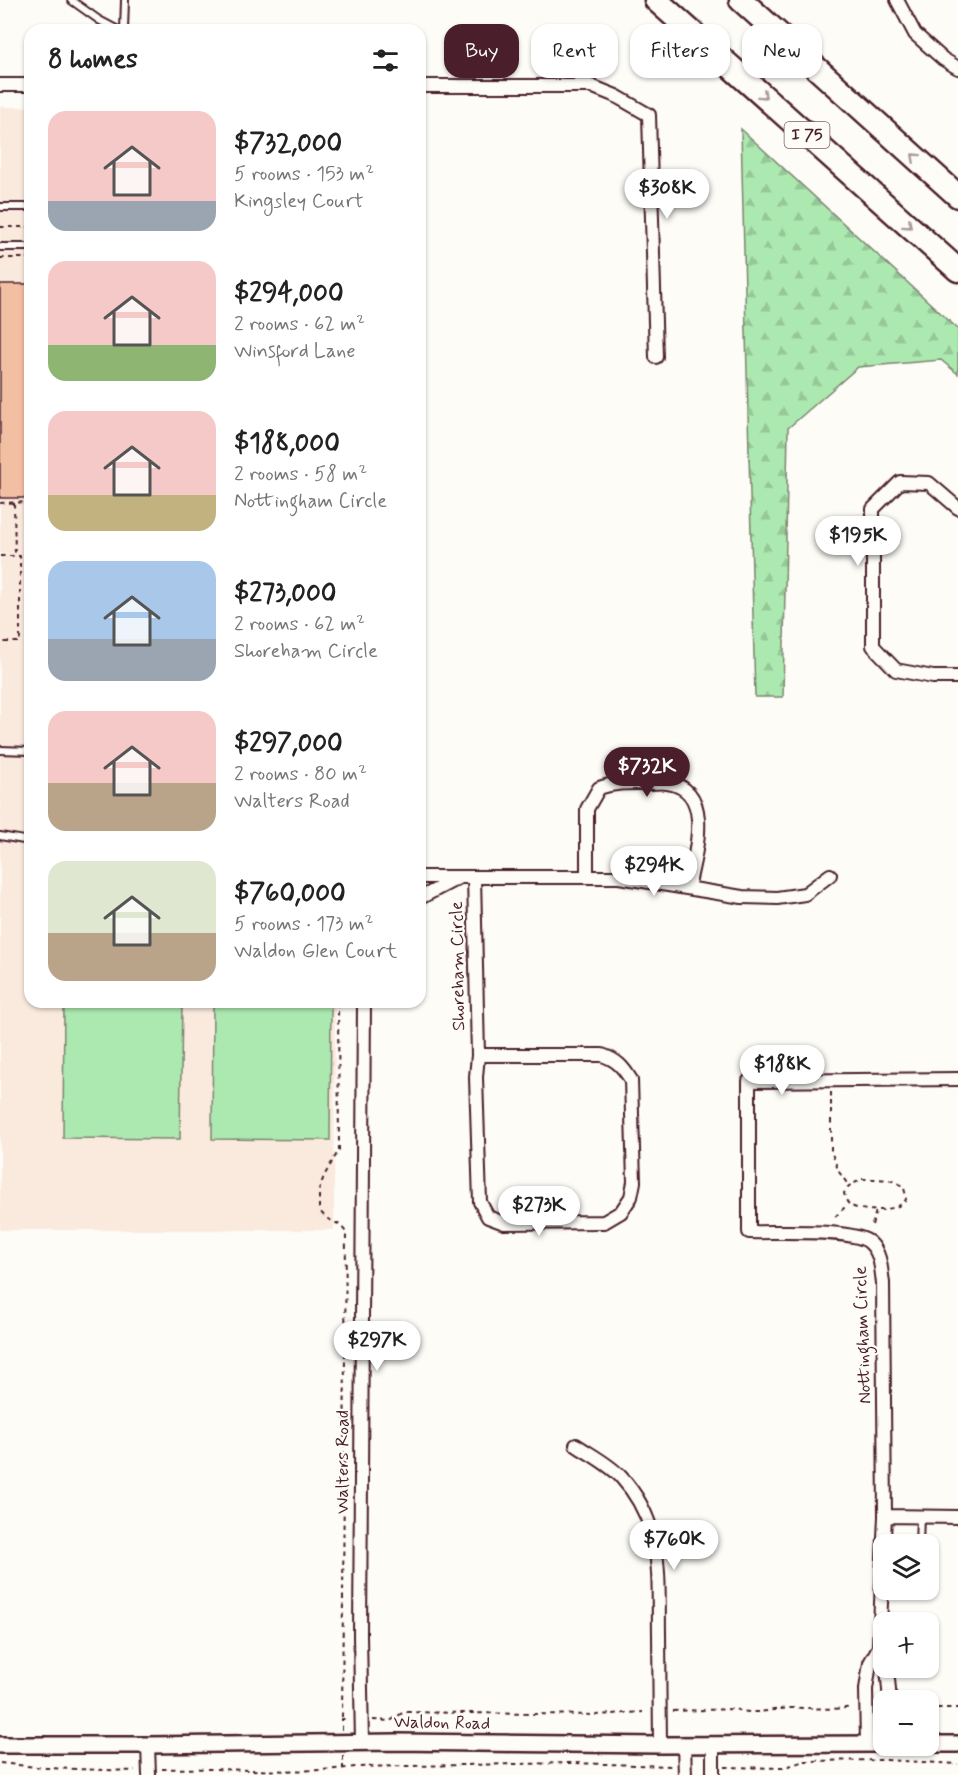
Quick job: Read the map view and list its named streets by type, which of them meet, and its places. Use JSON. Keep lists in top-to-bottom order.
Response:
{
  "streets": {
    "highway": ["I 75"],
    "street": [
      "Shoreham Circle",
      "Nottingham Circle",
      "Walters Road",
      "Waldon Road"
    ]
  },
  "crossings": [
    ["Nottingham Circle", "Waldon Road"],
    ["Walters Road", "Waldon Road"]
  ],
  "page": {
    "chip": [
      "Buy",
      "Rent",
      "Filters",
      "New"
    ],
    "heading": "8 homes",
    "list": [
      {
        "name": "$732,000",
        "note": "5 rooms · 153 m² · Kingsley Court"
      },
      {
        "name": "$294,000",
        "note": "2 rooms · 62 m² · Winsford Lane"
      },
      {
        "name": "$188,000",
        "note": "2 rooms · 58 m² · Nottingham Circle"
      },
      {
        "name": "$273,000",
        "note": "2 rooms · 62 m² · Shoreham Circle"
      },
      {
        "name": "$297,000",
        "note": "2 rooms · 80 m² · Walters Road"
      },
      {
        "name": "$760,000",
        "note": "5 rooms · 173 m² · Waldon Glen Court"
      }
    ],
    "price": [
      "$308K",
      "$195K",
      "$732K",
      "$294K",
      "$188K",
      "$273K",
      "$297K",
      "$760K"
    ],
    "map_buttons": ["+", "−"]
  }
}
